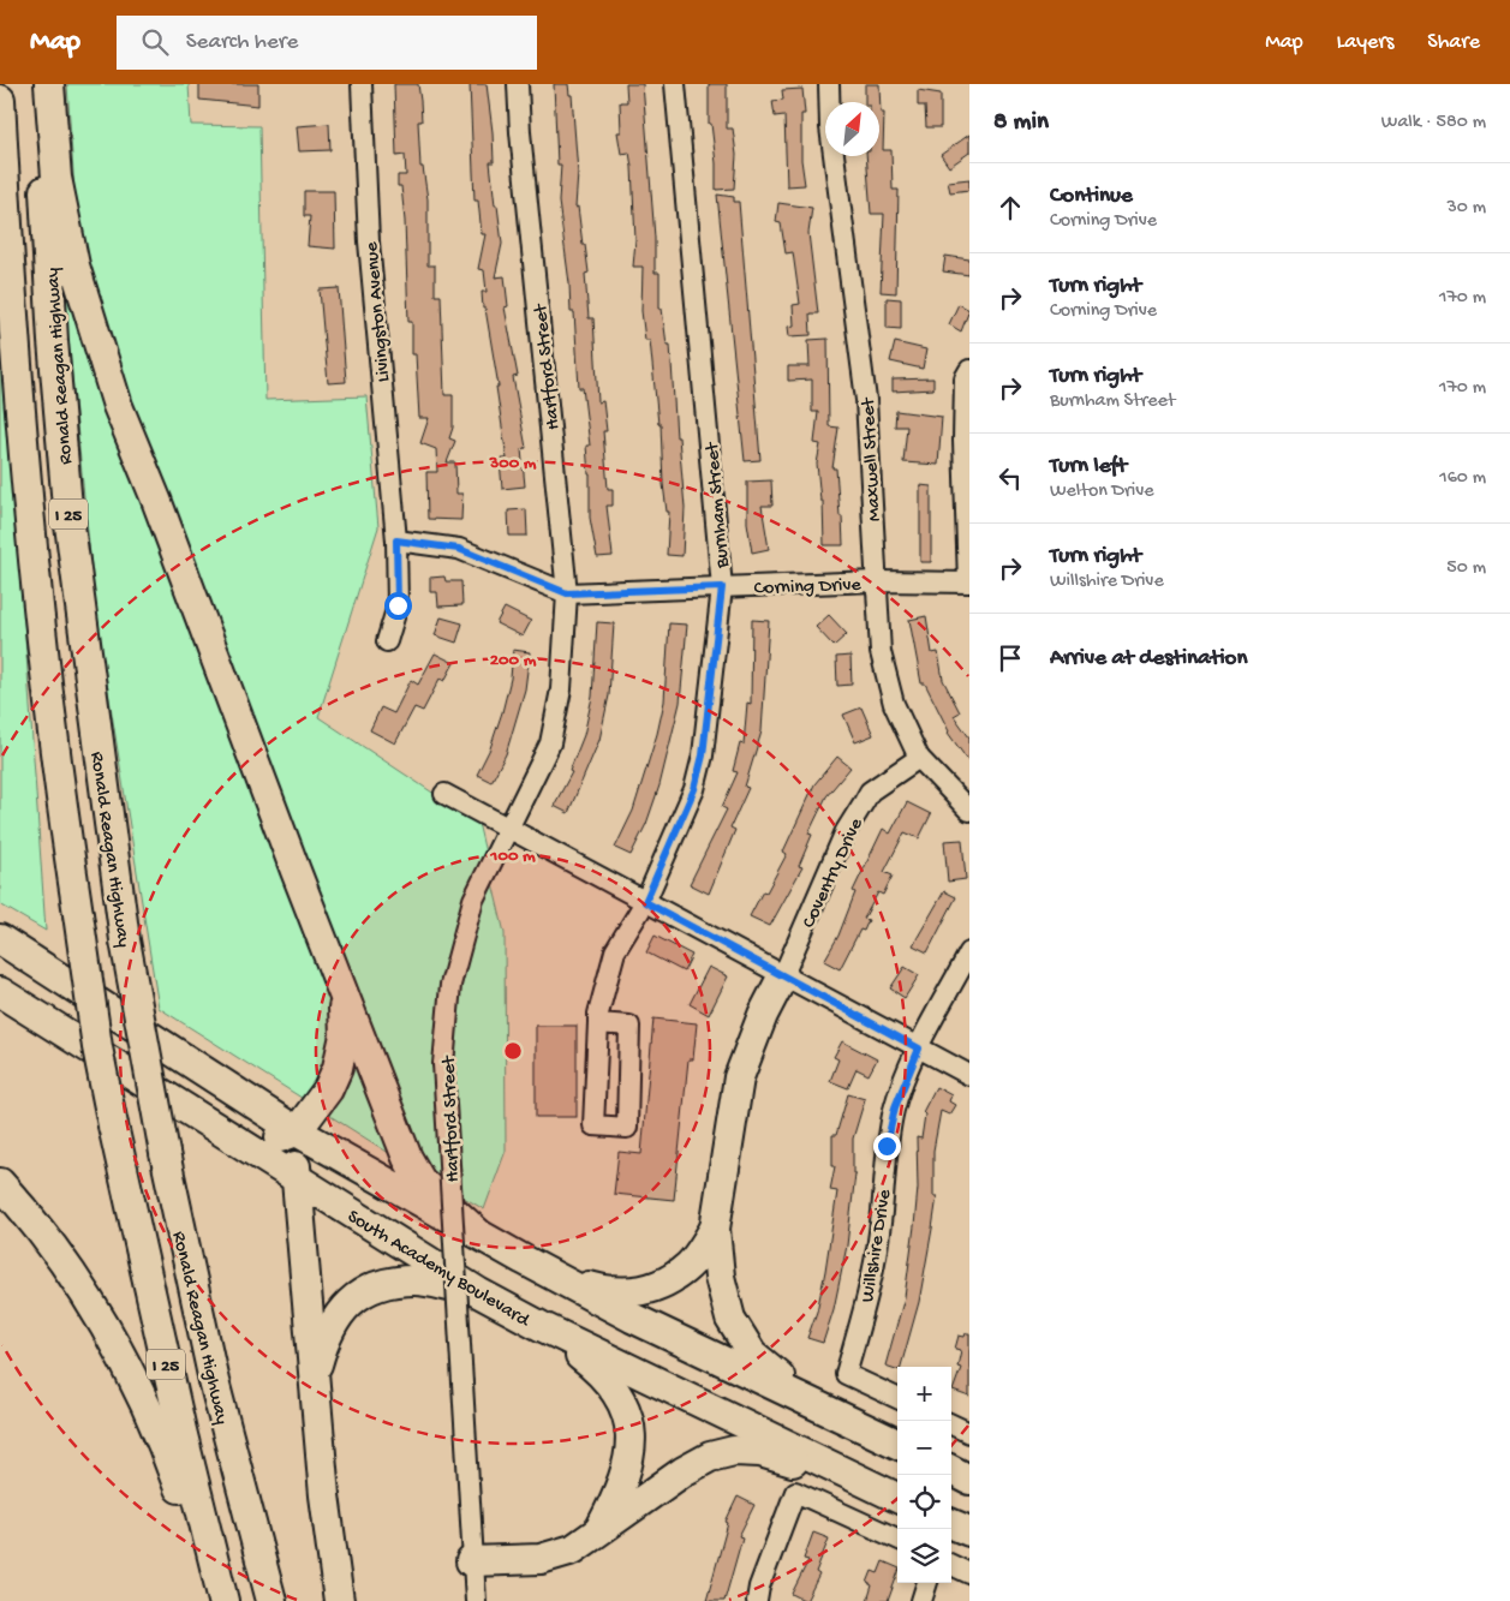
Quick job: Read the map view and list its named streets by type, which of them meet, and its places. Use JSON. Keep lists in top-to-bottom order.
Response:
{
  "streets": {
    "highway": ["Ronald Reagan Highway", "I 25", "South Academy Boulevard"],
    "street": [
      "Livingston Avenue",
      "Hartford Street",
      "Maxwell Street",
      "Burnham Street",
      "Corning Drive",
      "Coventry Drive",
      "Willshire Drive"
    ]
  },
  "crossings": [
    ["Livingston Avenue", "Corning Drive"],
    ["Hartford Street", "Corning Drive"],
    ["Maxwell Street", "Corning Drive"],
    ["Maxwell Street", "Coventry Drive"],
    ["Burnham Street", "Corning Drive"]
  ],
  "north": "top right",
  "page": {
    "header": "Map",
    "search": "Search here",
    "nav": ["Map", "Layers", "Share"],
    "heading": ["8 min", "Walk · 580 m"],
    "list": [
      ["Continue", "Corning Drive", "30 m"],
      ["Turn right", "Corning Drive", "170 m"],
      ["Turn right", "Burnham Street", "170 m"],
      ["Turn left", "Welton Drive", "160 m"],
      ["Turn right", "Willshire Drive", "50 m"],
      "Arrive at destination"
    ],
    "map_buttons": ["+", "−"]
  },
  "rings": ["300 m", "200 m", "100 m"]
}
